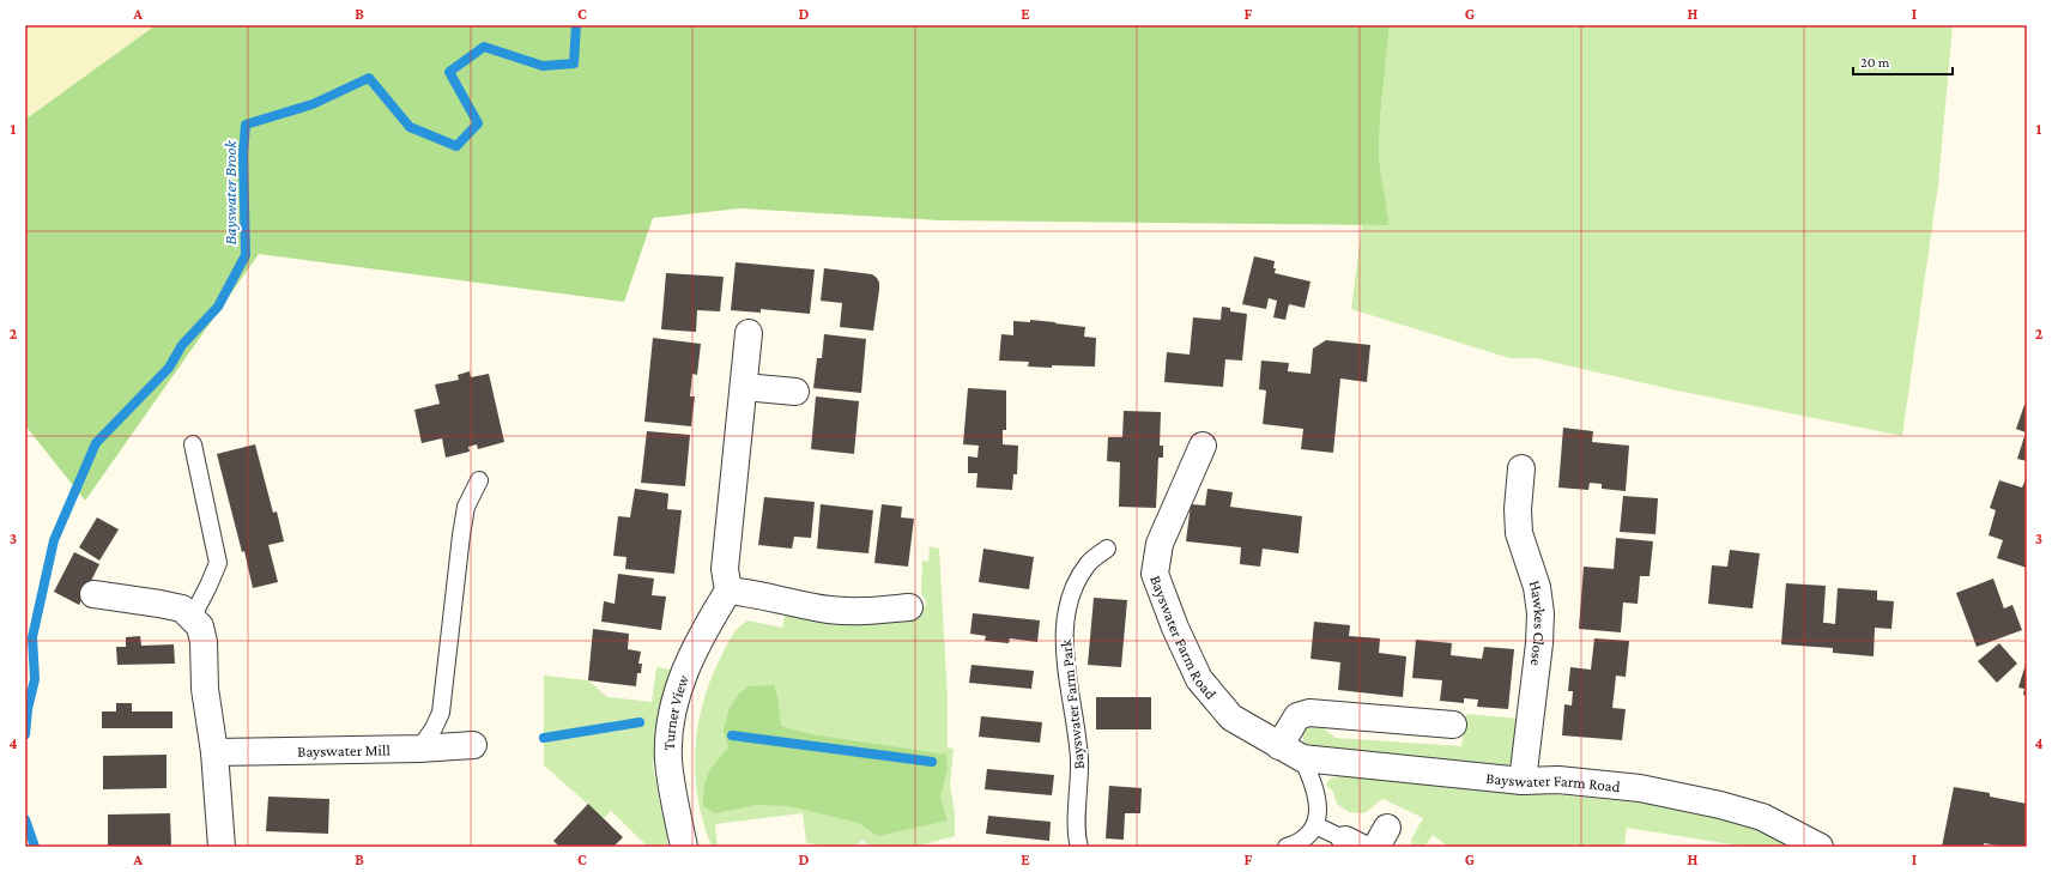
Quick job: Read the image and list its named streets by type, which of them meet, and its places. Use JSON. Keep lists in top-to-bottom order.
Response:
{
  "streets": {
    "street": [
      "Hawkes Close",
      "Bayswater Farm Road",
      "Turner View",
      "Bayswater Mill"
    ],
    "lane": ["Bayswater Farm Park"]
  },
  "crossings": [
    ["Hawkes Close", "Bayswater Farm Road"]
  ],
  "water": ["Bayswater Brook"],
  "scale_bar": "20 m",
  "grid": {
    "columns": [
      "A",
      "B",
      "C",
      "D",
      "E",
      "F",
      "G",
      "H",
      "I"
    ],
    "rows": [
      "1",
      "2",
      "3",
      "4"
    ]
  }
}
